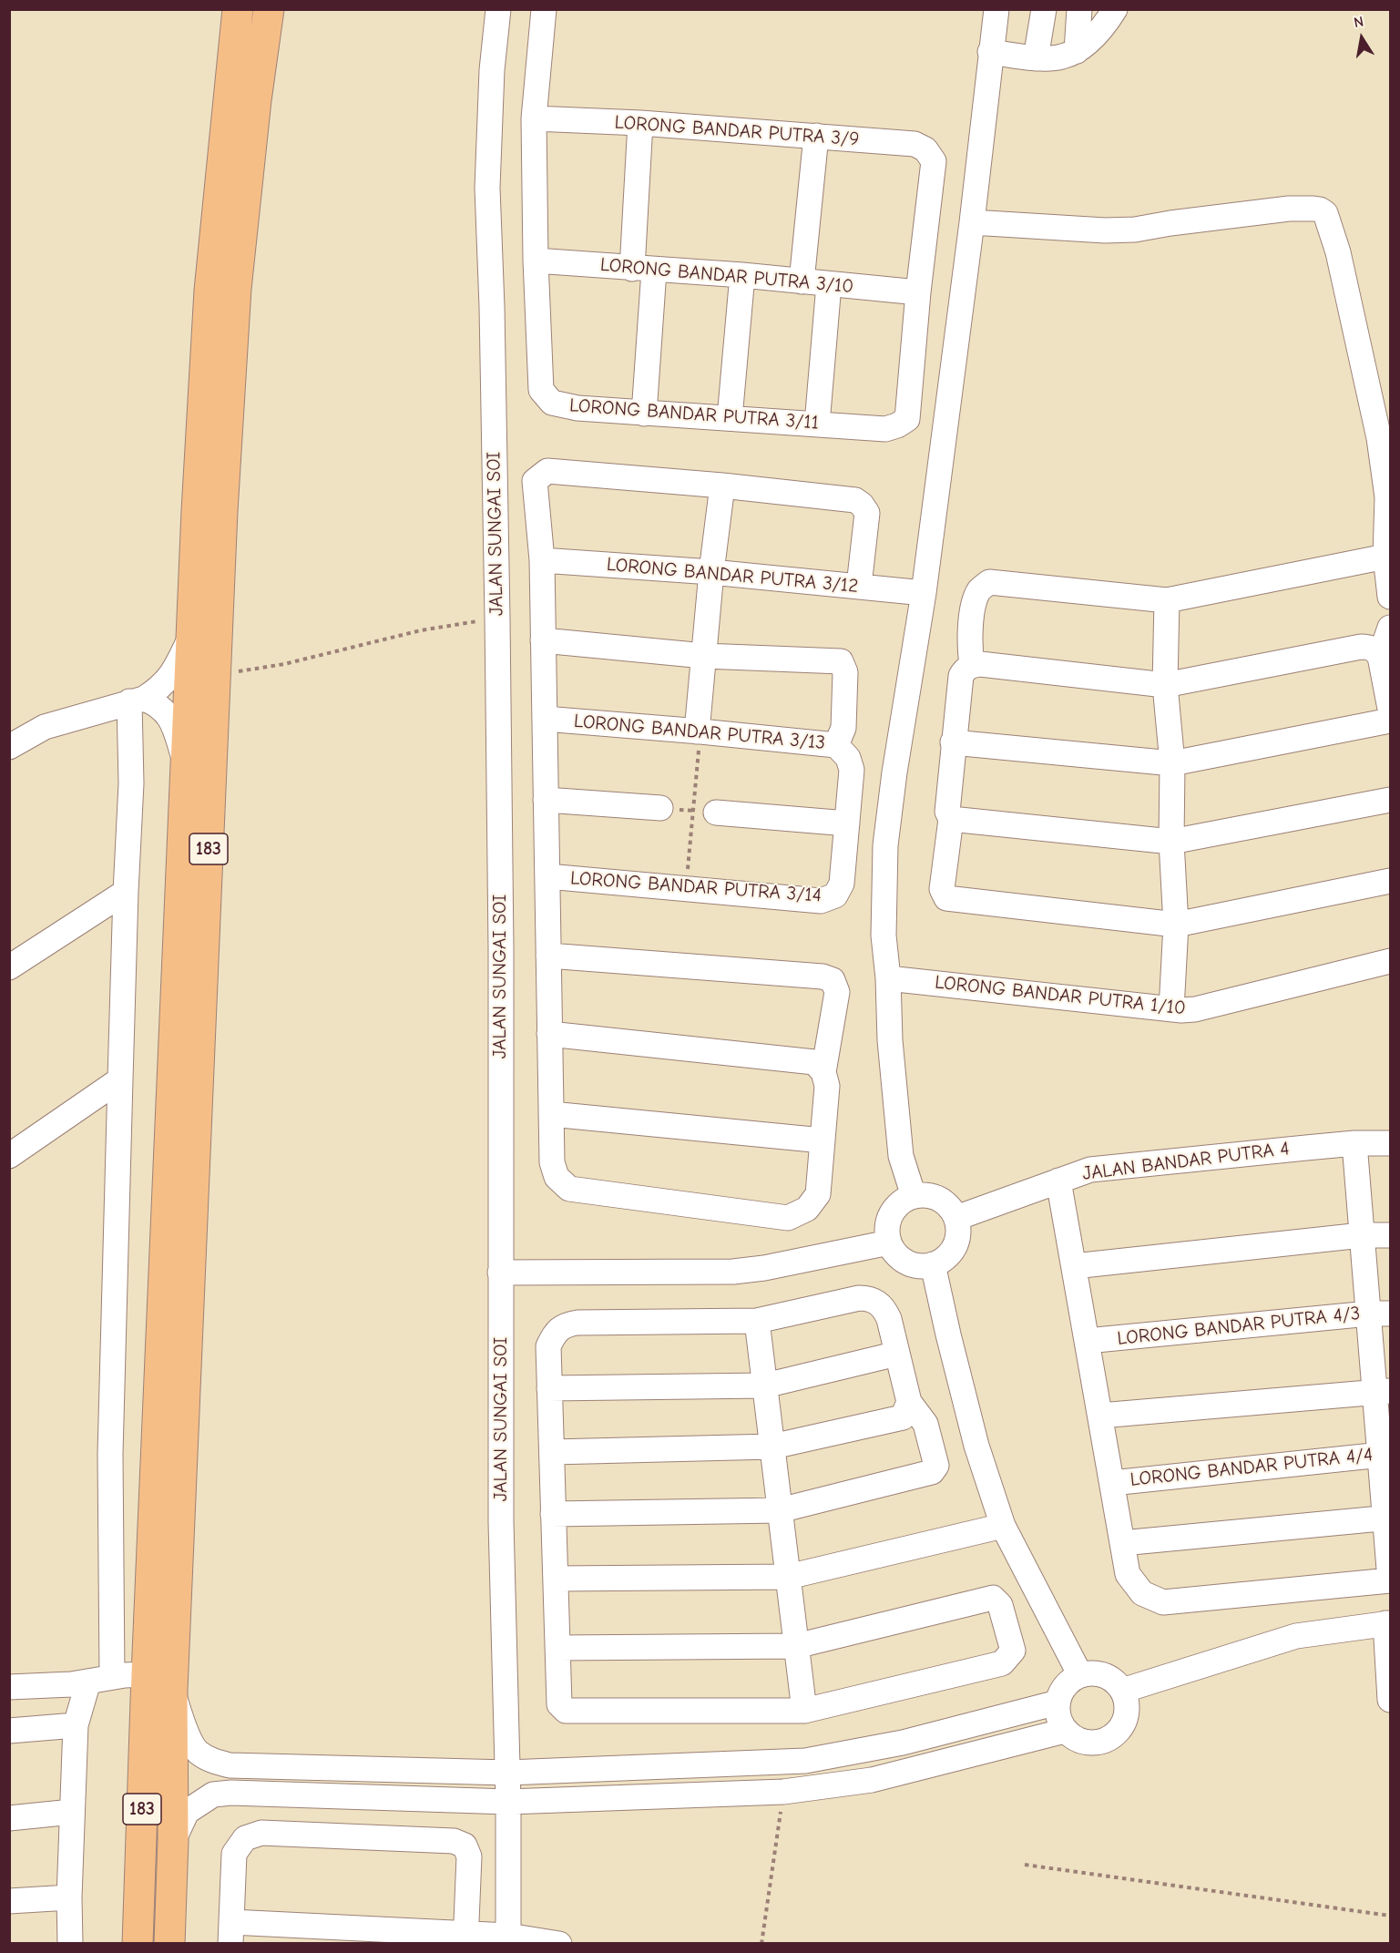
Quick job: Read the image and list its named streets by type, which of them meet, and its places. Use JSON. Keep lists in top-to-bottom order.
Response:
{
  "streets": {
    "highway": ["183"],
    "street": [
      "LORONG BANDAR PUTRA 3/9",
      "LORONG BANDAR PUTRA 3/10",
      "LORONG BANDAR PUTRA 3/11",
      "JALAN SUNGAI SOI",
      "LORONG BANDAR PUTRA 3/12",
      "LORONG BANDAR PUTRA 3/13",
      "LORONG BANDAR PUTRA 3/14",
      "LORONG BANDAR PUTRA 1/10",
      "JALAN BANDAR PUTRA 4",
      "LORONG BANDAR PUTRA 4/3",
      "LORONG BANDAR PUTRA 4/4"
    ]
  },
  "crossings": [
    ["LORONG BANDAR PUTRA 3/9", "LORONG BANDAR PUTRA 3/10"],
    ["LORONG BANDAR PUTRA 3/9", "LORONG BANDAR PUTRA 3/11"],
    ["LORONG BANDAR PUTRA 3/10", "LORONG BANDAR PUTRA 3/11"],
    ["LORONG BANDAR PUTRA 3/13", "LORONG BANDAR PUTRA 3/14"]
  ],
  "north": "top"
}
